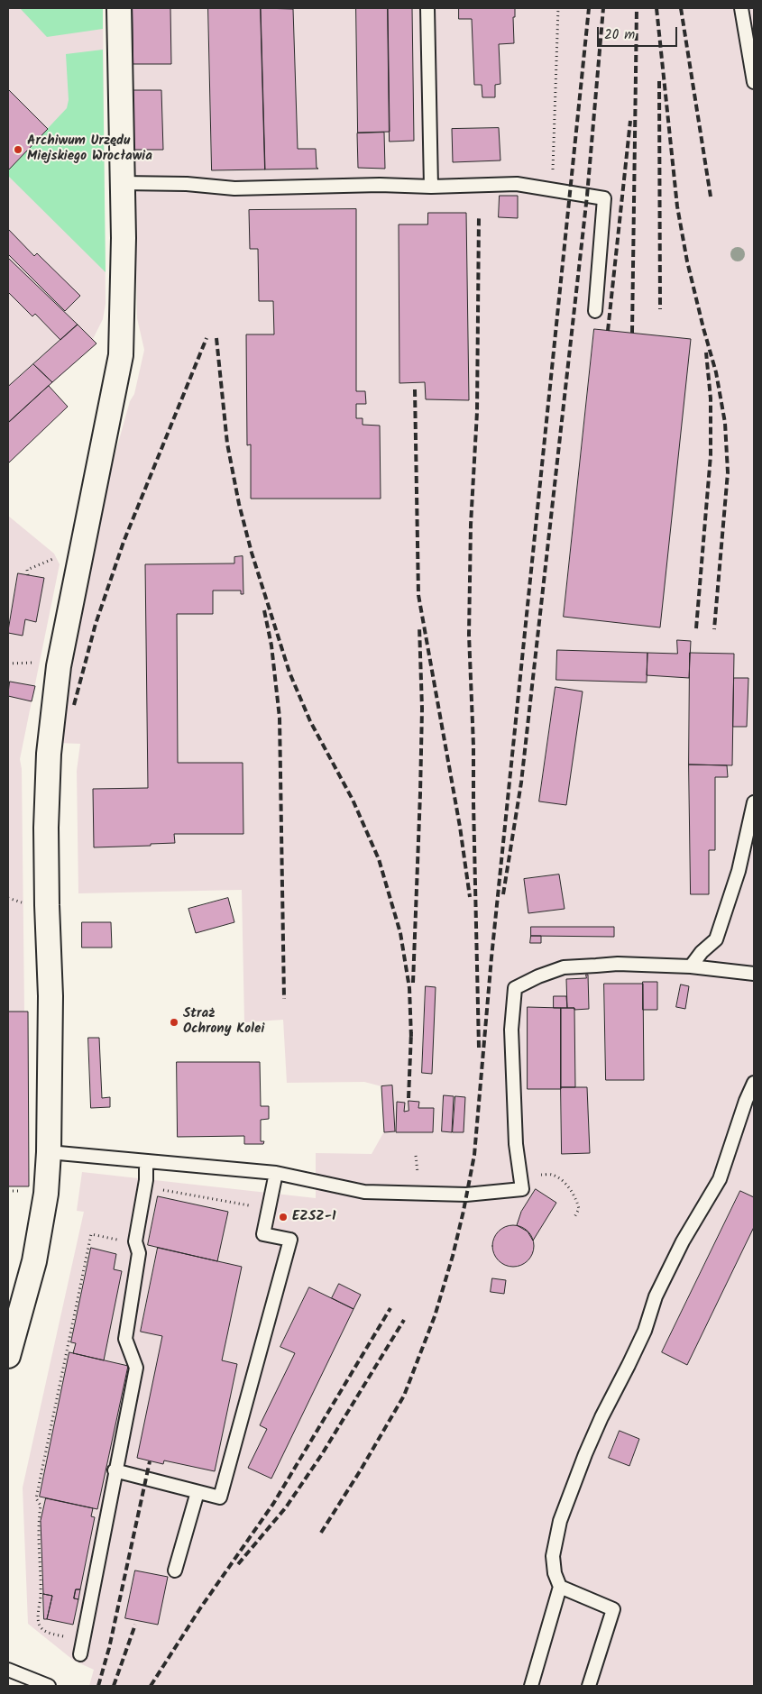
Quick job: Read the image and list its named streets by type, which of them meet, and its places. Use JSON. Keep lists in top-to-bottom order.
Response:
{
  "places": ["Archiwum Urzędu Miejskiego Wrocławia", "Straż Ochrony Kolei", "EZSZ-1"],
  "scale_bar": "20 m"
}
